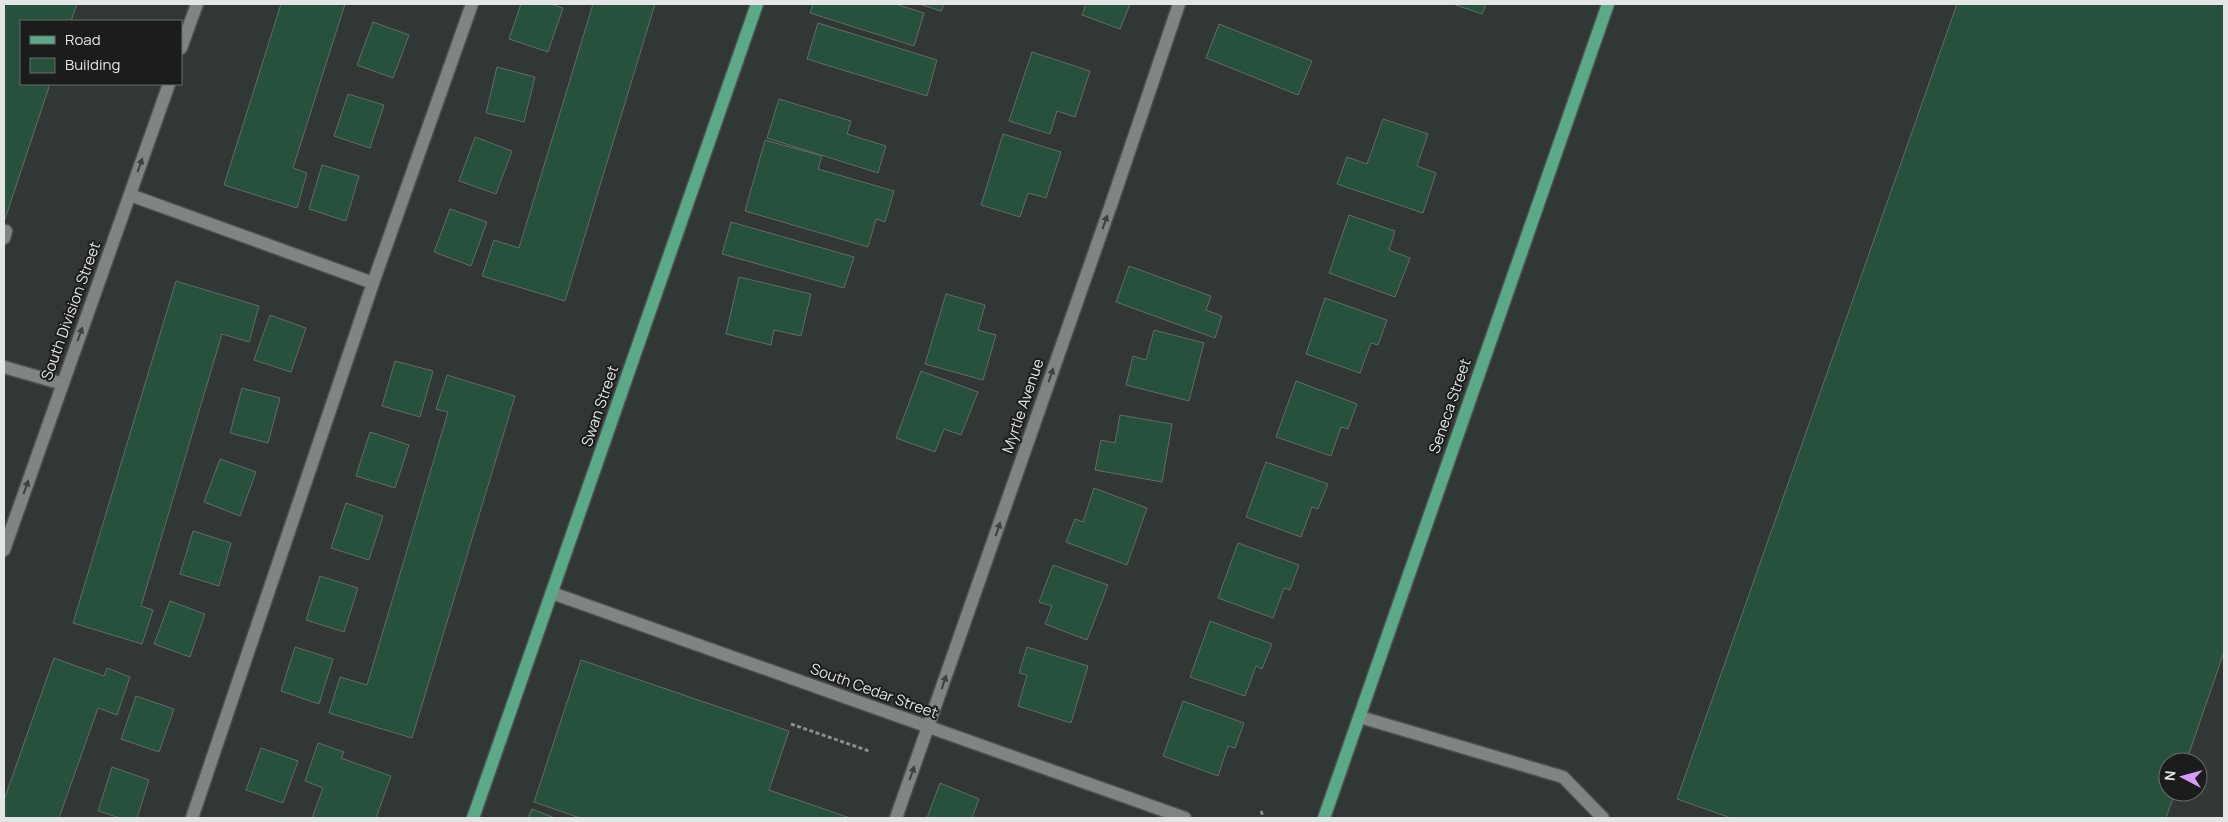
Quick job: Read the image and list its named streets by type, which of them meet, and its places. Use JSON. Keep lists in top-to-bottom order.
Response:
{
  "streets": {
    "main road": ["Swan Street", "Seneca Street"],
    "street": ["South Division Street", "Myrtle Avenue", "South Cedar Street"]
  },
  "crossings": [
    ["Swan Street", "South Cedar Street"],
    ["Myrtle Avenue", "South Cedar Street"]
  ],
  "one_way": ["South Division Street", "Myrtle Avenue"],
  "legend": ["Road", "Building"],
  "north": "left"
}
